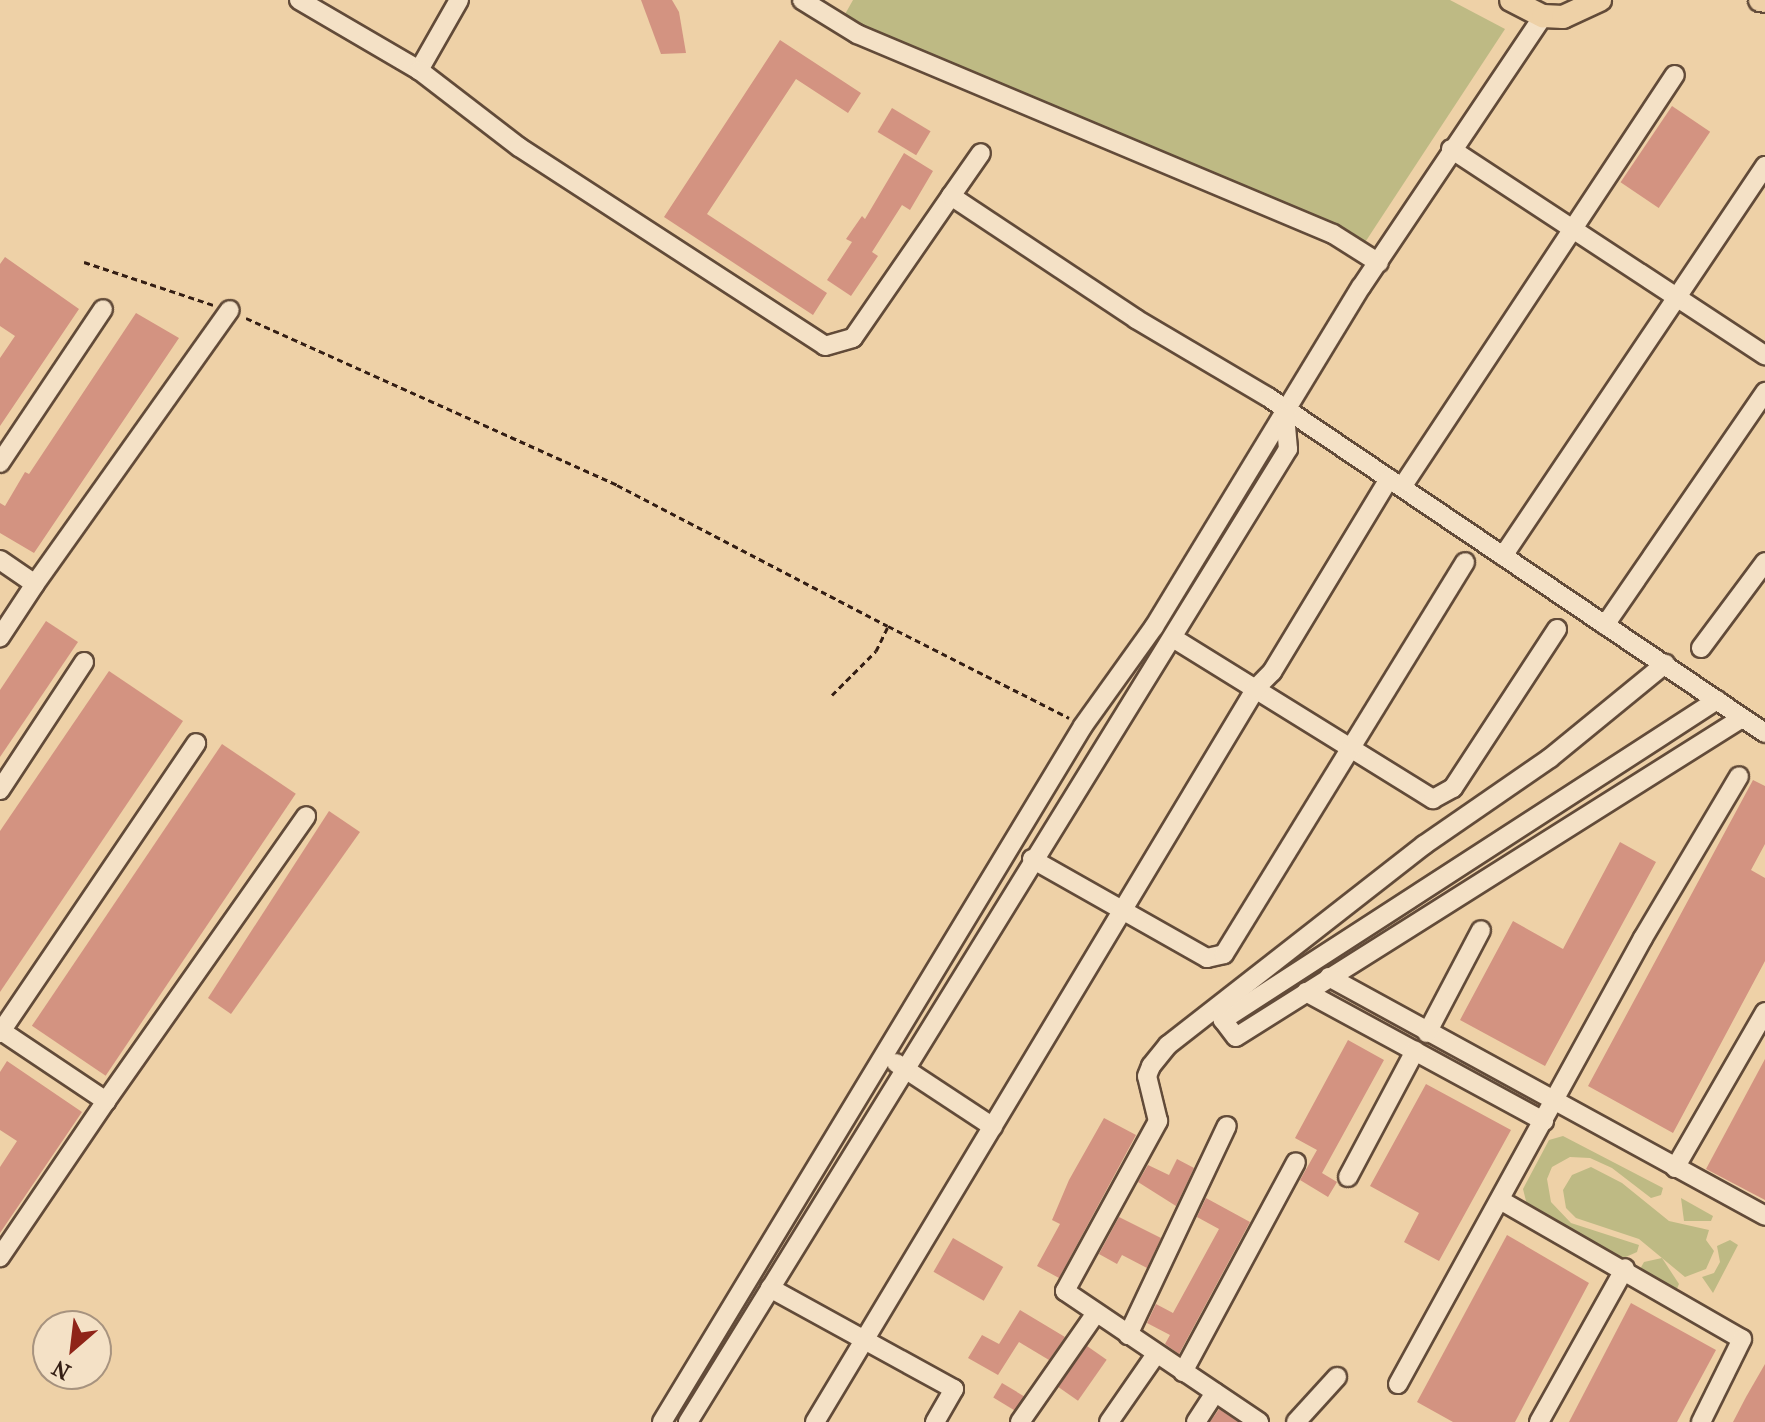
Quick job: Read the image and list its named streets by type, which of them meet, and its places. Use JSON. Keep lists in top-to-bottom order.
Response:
{
  "north": "bottom left"
}
